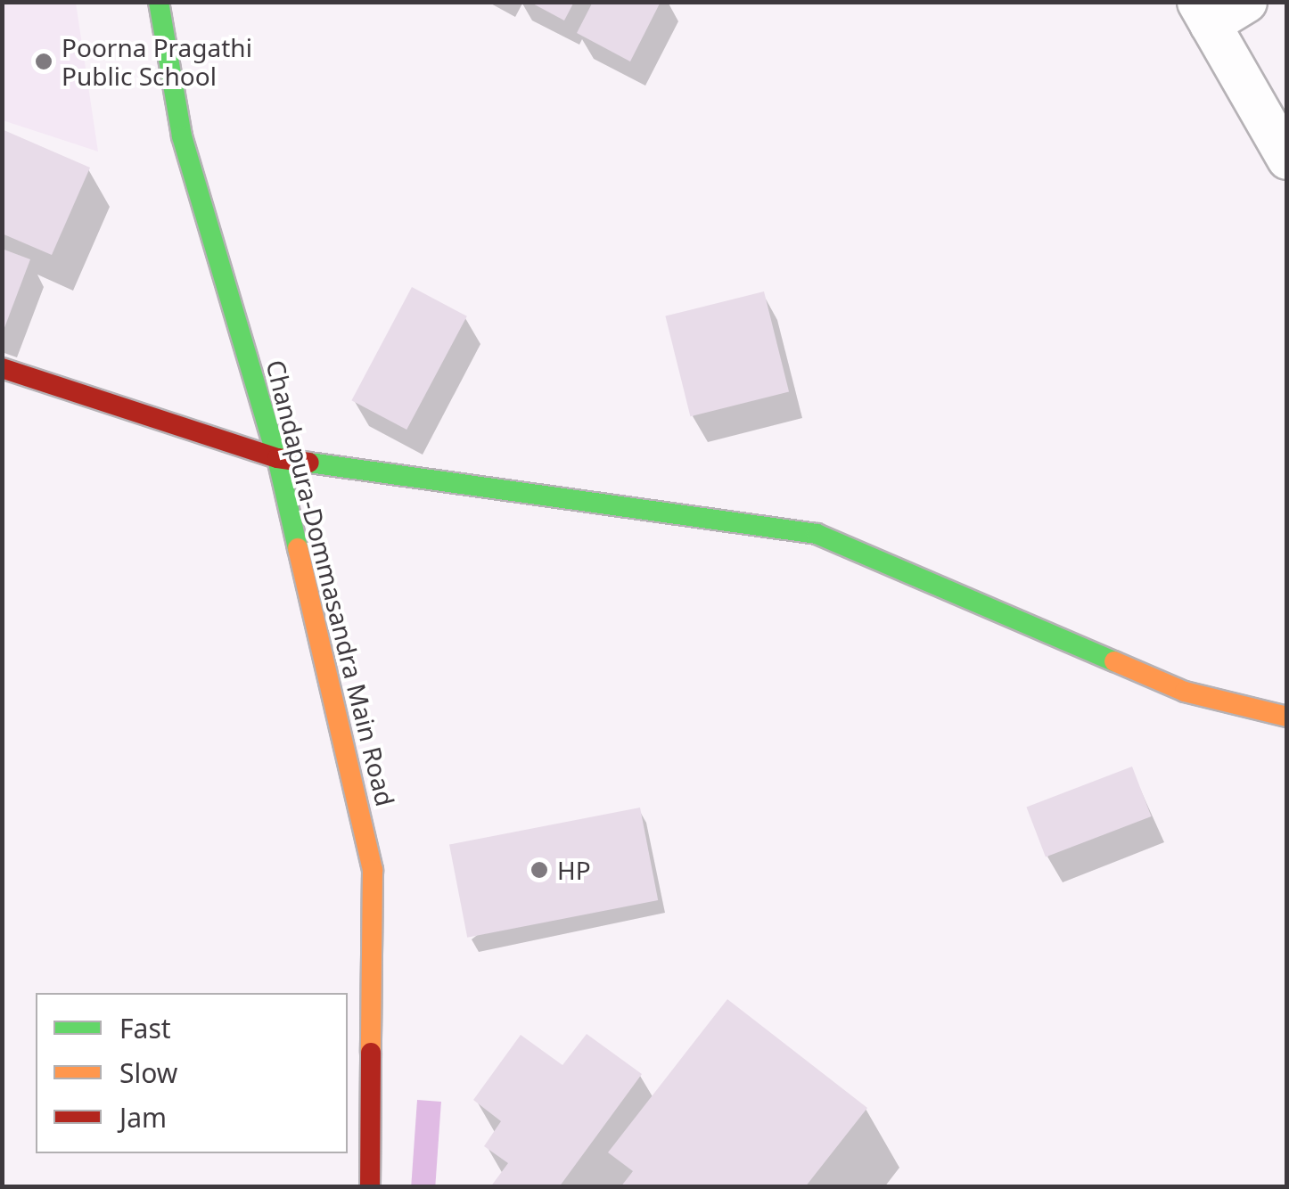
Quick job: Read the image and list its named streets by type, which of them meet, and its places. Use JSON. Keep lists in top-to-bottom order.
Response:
{
  "streets": {
    "street": ["Chandapura-Dommasandra Main Road"]
  },
  "places": ["Poorna Pragathi Public School", "HP"],
  "legend": ["Fast", "Slow", "Jam"]
}
